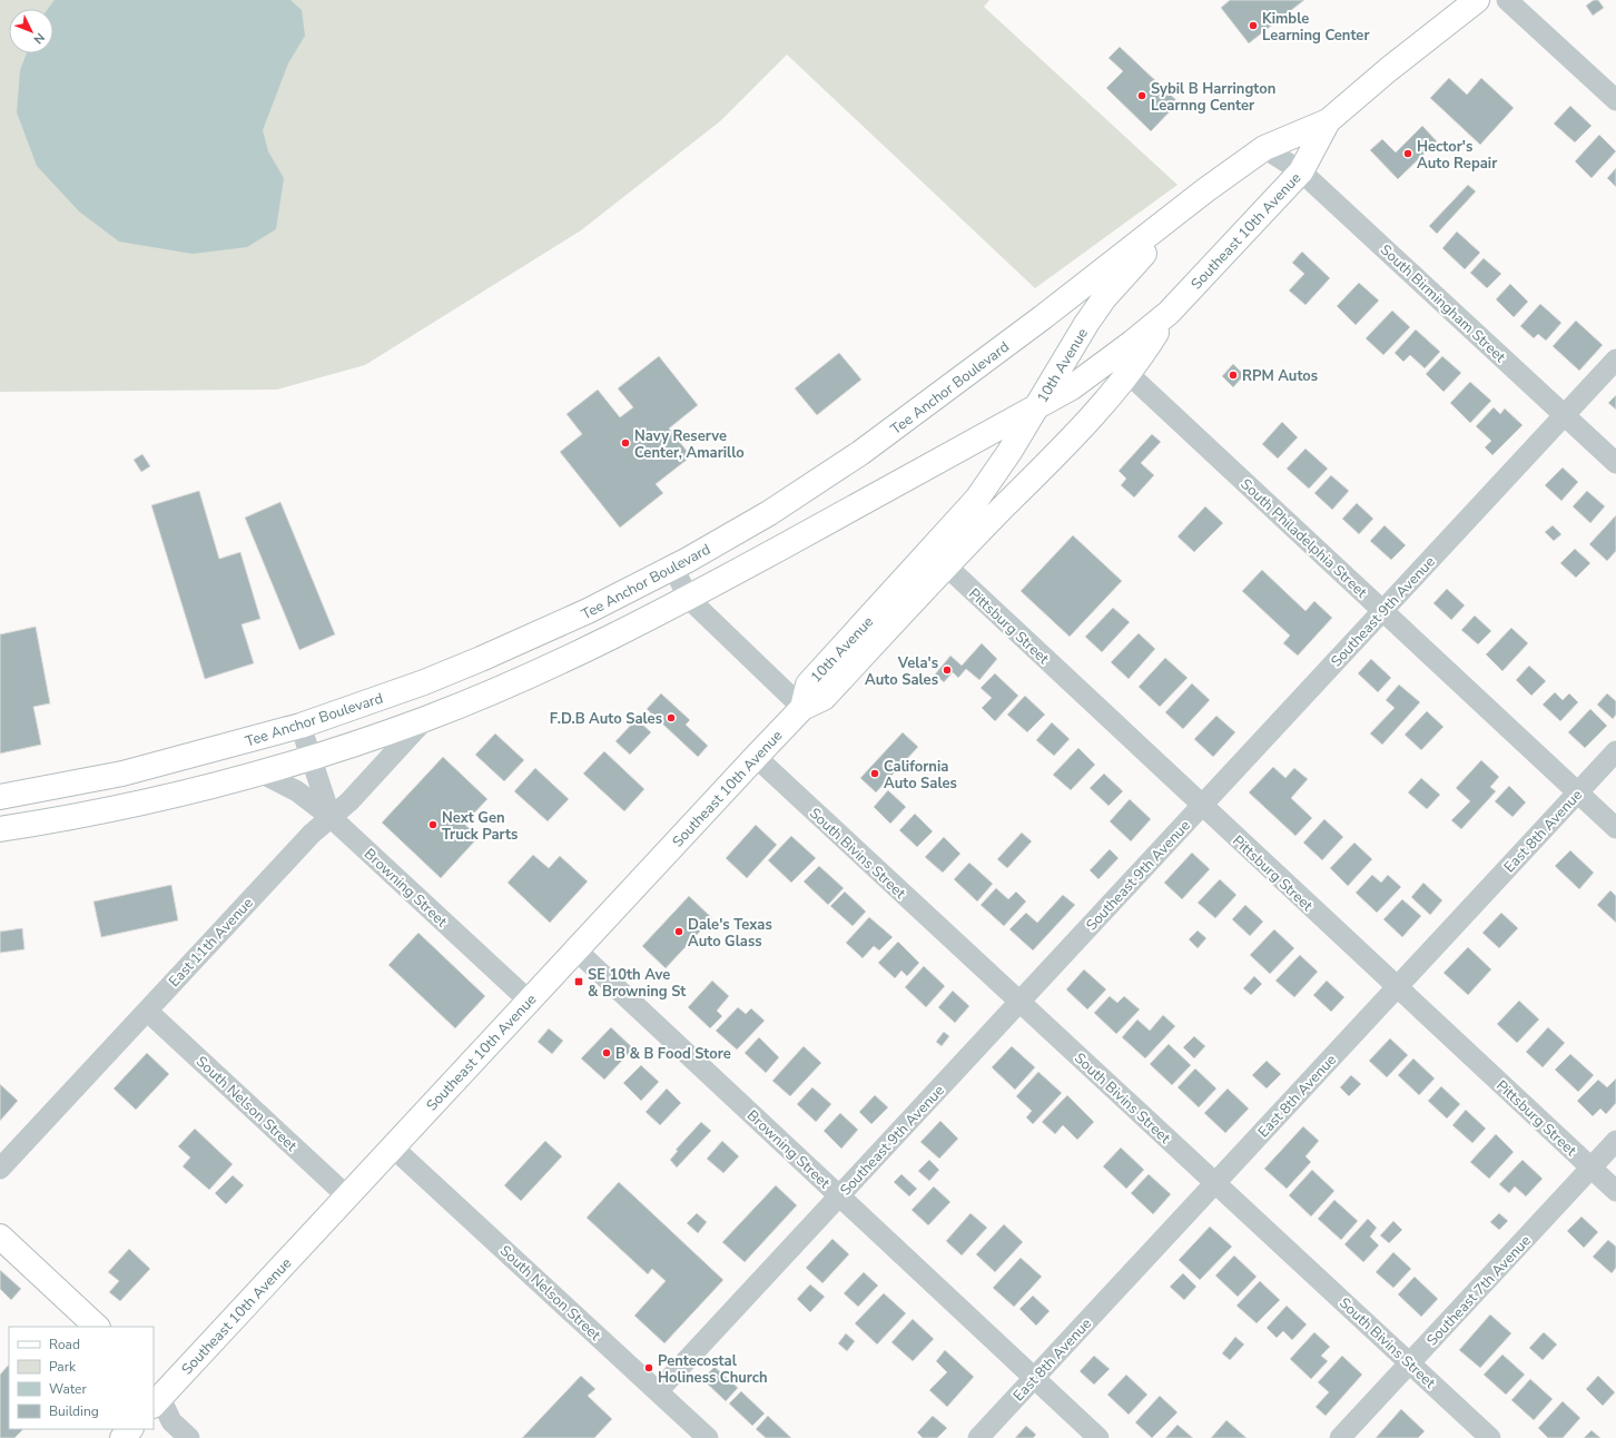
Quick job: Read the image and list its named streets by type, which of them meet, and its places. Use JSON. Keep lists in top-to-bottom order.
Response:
{
  "streets": {
    "main road": ["Southeast 10th Avenue", "10th Avenue", "Tee Anchor Boulevard"],
    "street": [
      "South Birmingham Street",
      "South Philadelphia Street",
      "Southeast 9th Avenue",
      "Pittsburg Street",
      "East 8th Avenue",
      "South Bivins Street",
      "Browning Street",
      "East 11th Avenue",
      "South Nelson Street",
      "Southeast 7th Avenue"
    ]
  },
  "crossings": [
    ["Southeast 10th Avenue", "South Birmingham Street"],
    ["Southeast 10th Avenue", "10th Avenue"],
    ["Southeast 10th Avenue", "Tee Anchor Boulevard"],
    ["Southeast 10th Avenue", "South Bivins Street"],
    ["Southeast 10th Avenue", "Browning Street"],
    ["Southeast 10th Avenue", "South Nelson Street"],
    ["South Birmingham Street", "Southeast 9th Avenue"],
    ["10th Avenue", "Tee Anchor Boulevard"],
    ["10th Avenue", "South Philadelphia Street"],
    ["10th Avenue", "Pittsburg Street"],
    ["Tee Anchor Boulevard", "Browning Street"],
    ["South Philadelphia Street", "Southeast 9th Avenue"],
    ["South Philadelphia Street", "East 8th Avenue"],
    ["Southeast 9th Avenue", "Pittsburg Street"],
    ["Southeast 9th Avenue", "South Bivins Street"],
    ["Southeast 9th Avenue", "Browning Street"],
    ["Southeast 9th Avenue", "South Nelson Street"],
    ["Pittsburg Street", "East 8th Avenue"],
    ["Pittsburg Street", "Southeast 7th Avenue"],
    ["East 8th Avenue", "South Bivins Street"],
    ["East 8th Avenue", "Browning Street"],
    ["South Bivins Street", "Southeast 7th Avenue"],
    ["Browning Street", "East 11th Avenue"],
    ["East 11th Avenue", "South Nelson Street"]
  ],
  "places": {
    "other": [
      "Kimble Learning Center",
      "Sybil B Harrington Learnng Center",
      "Hector's Auto Repair",
      "RPM Autos",
      "Navy Reserve Center, Amarillo",
      "Vela's Auto Sales",
      "F.D.B Auto Sales",
      "California Auto Sales",
      "Next Gen Truck Parts",
      "Dale's Texas Auto Glass",
      "B & B Food Store",
      "Pentecostal Holiness Church"
    ],
    "transit": ["SE 10th Ave & Browning St"]
  },
  "legend": [
    "Road",
    "Park",
    "Water",
    "Building"
  ],
  "north": "bottom right"
}
